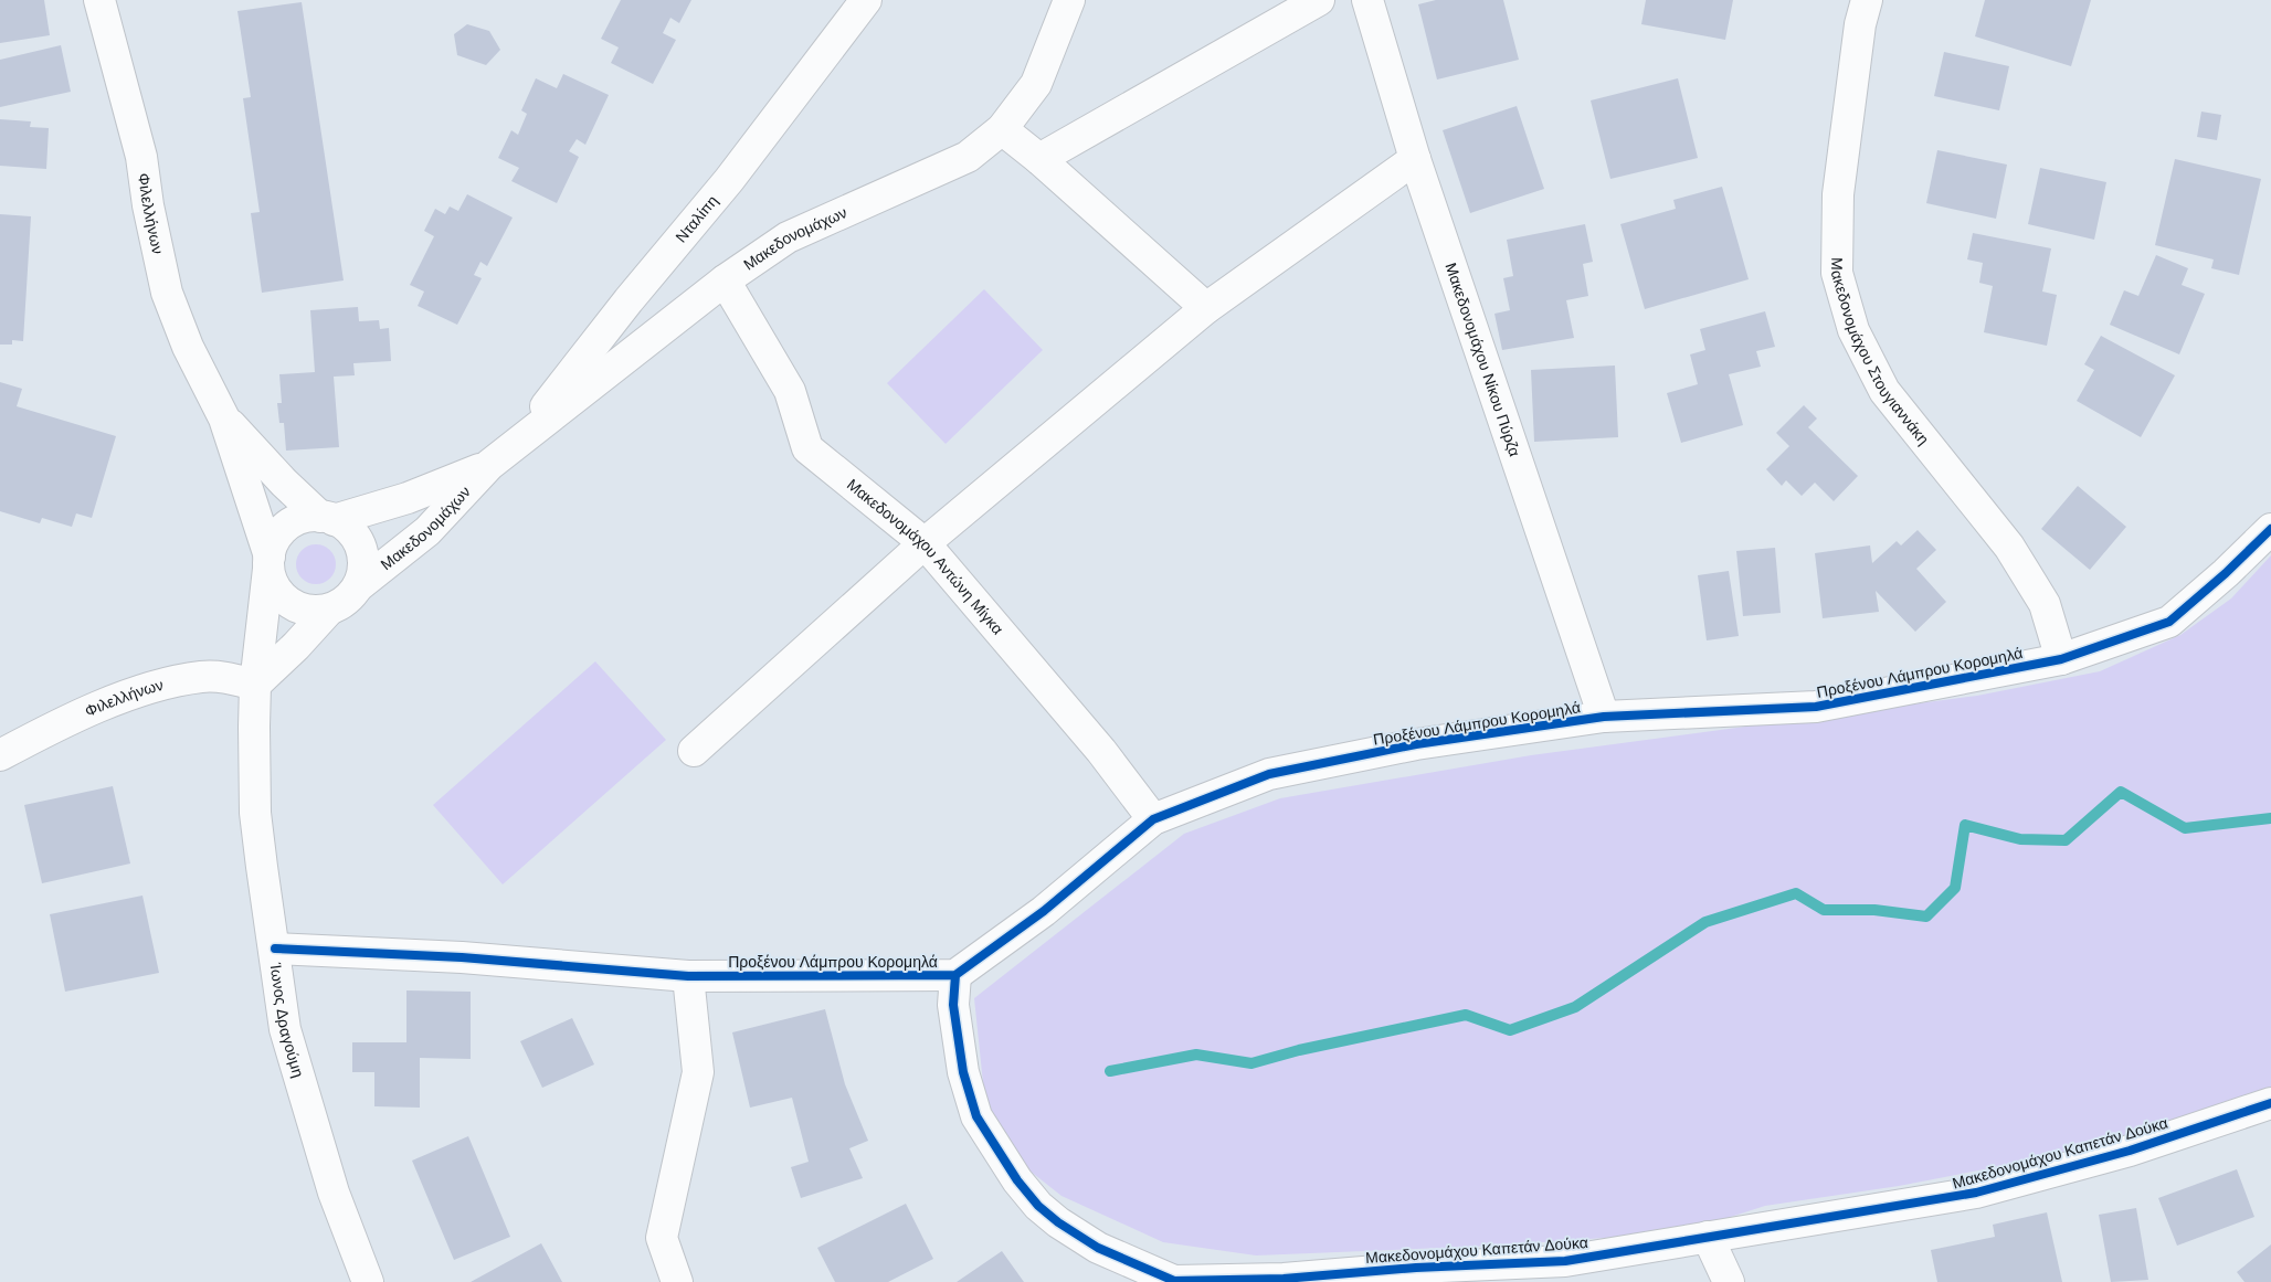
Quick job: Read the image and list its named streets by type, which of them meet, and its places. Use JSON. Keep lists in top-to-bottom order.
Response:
{
  "streets": {
    "street": [
      "Φιλελλήνων",
      "Νταλίπη",
      "Μακεδονομάχων",
      "Μακεδονομάχου Στουγιαννάκη",
      "Μακεδονομάχου Νίκου Πύρζα",
      "Μακεδονομάχου Αντώνη Μίγκα",
      "Προξένου Λάμπρου Κορομηλά",
      "Ίωνος Δραγούμη",
      "Μακεδονομάχου Καπετάν Δούκα"
    ]
  },
  "crossings": [
    ["Φιλελλήνων", "Μακεδονομάχων"],
    ["Φιλελλήνων", "Ίωνος Δραγούμη"],
    ["Νταλίπη", "Μακεδονομάχων"],
    ["Μακεδονομάχων", "Μακεδονομάχου Αντώνη Μίγκα"],
    ["Μακεδονομάχων", "Ίωνος Δραγούμη"],
    ["Μακεδονομάχου Στουγιαννάκη", "Προξένου Λάμπρου Κορομηλά"],
    ["Μακεδονομάχου Νίκου Πύρζα", "Προξένου Λάμπρου Κορομηλά"],
    ["Μακεδονομάχου Αντώνη Μίγκα", "Προξένου Λάμπρου Κορομηλά"],
    ["Προξένου Λάμπρου Κορομηλά", "Ίωνος Δραγούμη"],
    ["Προξένου Λάμπρου Κορομηλά", "Μακεδονομάχου Καπετάν Δούκα"]
  ]
}
